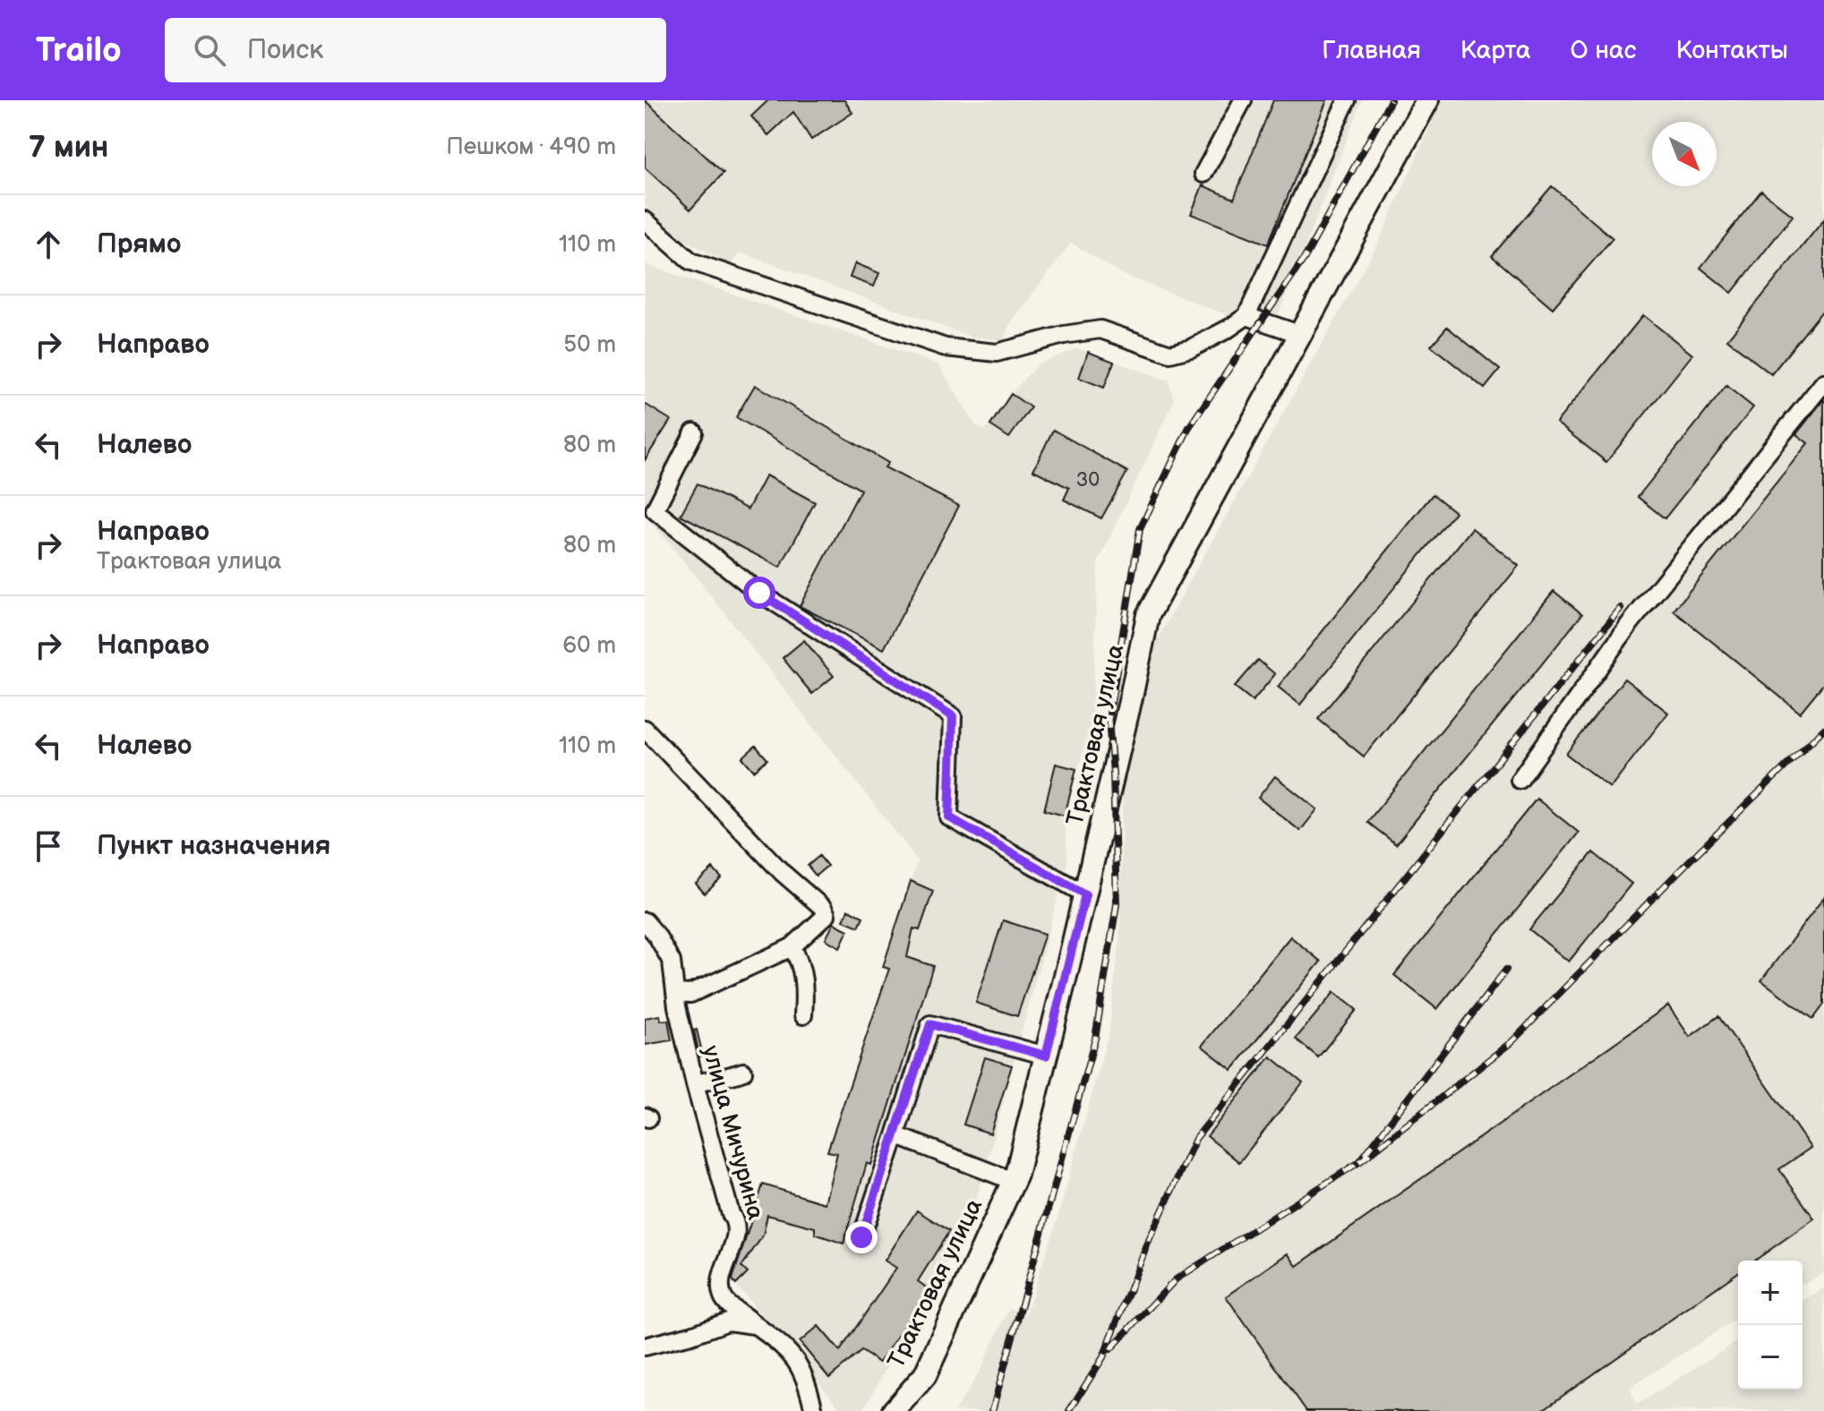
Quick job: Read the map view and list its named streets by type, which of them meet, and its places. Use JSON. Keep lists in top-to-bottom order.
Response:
{
  "streets": {
    "main road": ["Трактовая улица"],
    "street": ["улица Мичурина"]
  },
  "house_numbers": ["30"],
  "north": "bottom right",
  "page": {
    "header": "Trailo",
    "search": "Поиск",
    "nav": [
      "Главная",
      "Карта",
      "О нас",
      "Контакты"
    ],
    "heading": ["7 мин", "Пешком · 490 m"],
    "list": [
      ["Прямо", "110 m"],
      ["Направо", "50 m"],
      ["Налево", "80 m"],
      ["Направо", "Трактовая улица", "80 m"],
      ["Направо", "60 m"],
      ["Налево", "110 m"],
      "Пункт назначения"
    ],
    "map_buttons": ["+", "−"]
  }
}
